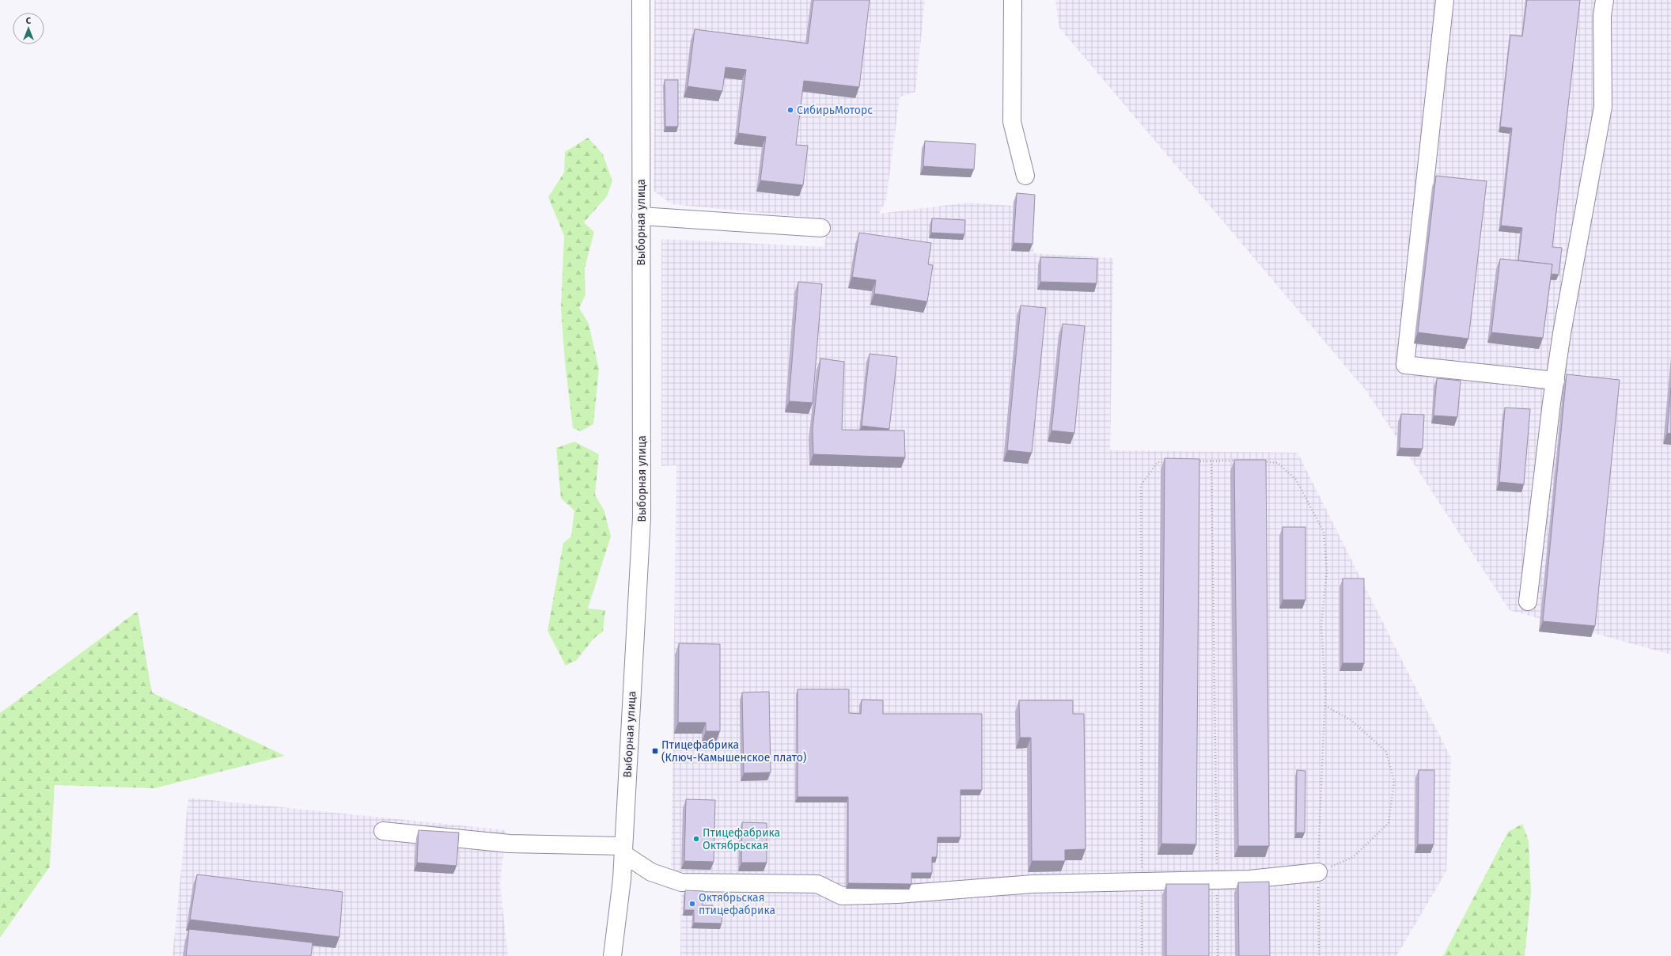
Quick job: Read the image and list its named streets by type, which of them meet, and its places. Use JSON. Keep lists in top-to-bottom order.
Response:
{
  "streets": {
    "main road": ["Выборная улица"]
  },
  "places": {
    "other": ["СибирьМоторс", "Птицефабрика Октябрьская", "Октябрьская птицефабрика"],
    "transit": ["Птицефабрика (Ключ-Камышенское плато)"]
  },
  "north": "top"
}
